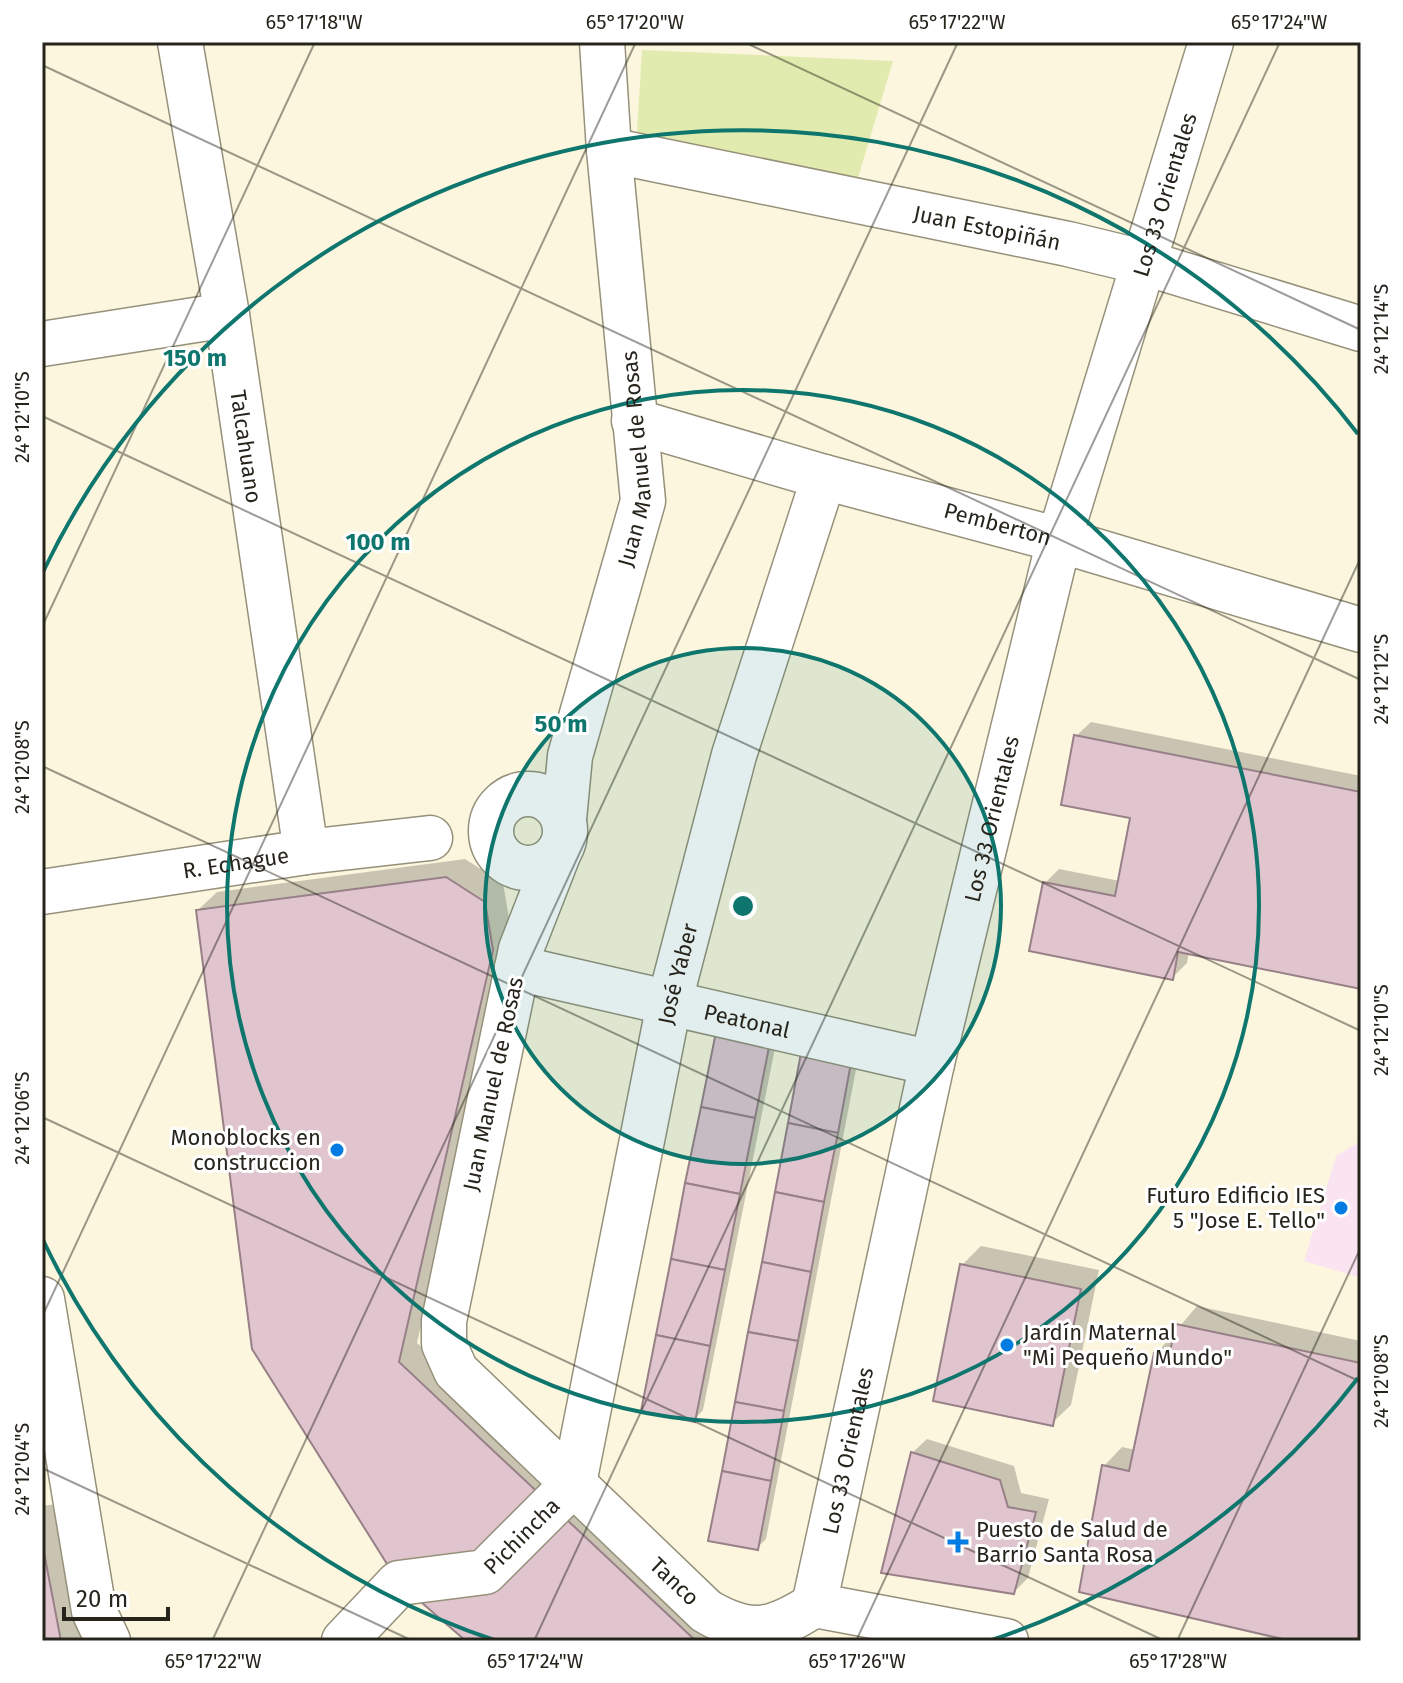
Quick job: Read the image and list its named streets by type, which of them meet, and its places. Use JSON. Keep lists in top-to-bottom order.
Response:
{
  "streets": {
    "street": [
      "Los 33 Orientales",
      "Juan Estopiñán",
      "Talcahuano",
      "Juan Manuel de Rosas",
      "Pemberton",
      "R. Echague",
      "José Yaber",
      "Peatonal",
      "Pichincha",
      "Tanco"
    ]
  },
  "crossings": [
    ["Los 33 Orientales", "Juan Estopiñán"],
    ["Los 33 Orientales", "Pemberton"],
    ["Los 33 Orientales", "Peatonal"],
    ["Los 33 Orientales", "Tanco"],
    ["Juan Estopiñán", "Juan Manuel de Rosas"],
    ["Talcahuano", "R. Echague"],
    ["Juan Manuel de Rosas", "Pemberton"],
    ["Juan Manuel de Rosas", "Peatonal"],
    ["Juan Manuel de Rosas", "Tanco"],
    ["Pemberton", "José Yaber"],
    ["José Yaber", "Peatonal"],
    ["José Yaber", "Pichincha"],
    ["José Yaber", "Tanco"],
    ["Pichincha", "Tanco"]
  ],
  "places": {
    "other": ["Monoblocks en construccion", "Futuro Edificio IES 5 \"Jose E. Tello\"", "Jardín Maternal \"Mi Pequeño Mundo\""],
    "health": ["Puesto de Salud de Barrio Santa Rosa"]
  },
  "scale_bar": "20 m",
  "coordinates": [
    "65°17'18\"W",
    "65°17'20\"W",
    "65°17'22\"W",
    "65°17'24\"W",
    "24°12'14\"S",
    "24°12'10\"S",
    "24°12'12\"S",
    "24°12'08\"S",
    "24°12'06\"S",
    "24°12'04\"S",
    "65°17'26\"W",
    "65°17'28\"W"
  ],
  "rings": ["150 m", "100 m", "50 m"]
}
